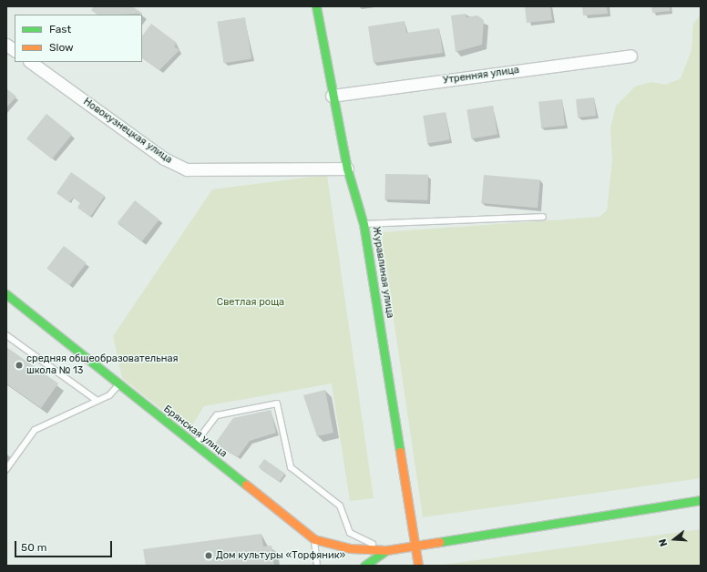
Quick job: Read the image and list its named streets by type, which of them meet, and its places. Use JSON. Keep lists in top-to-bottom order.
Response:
{
  "streets": {
    "street": [
      "Утренняя улица",
      "Новокузнецкая улица",
      "Журавлиная улица",
      "Брянская улица"
    ]
  },
  "crossings": [
    ["Утренняя улица", "Журавлиная улица"],
    ["Новокузнецкая улица", "Журавлиная улица"]
  ],
  "parks": ["Светлая роща"],
  "places": ["средняя общеобразовательная школа № 13", "Дом культуры «Торфяник»"],
  "legend": ["Fast", "Slow"],
  "scale_bar": "50 m",
  "north": "left"
}
